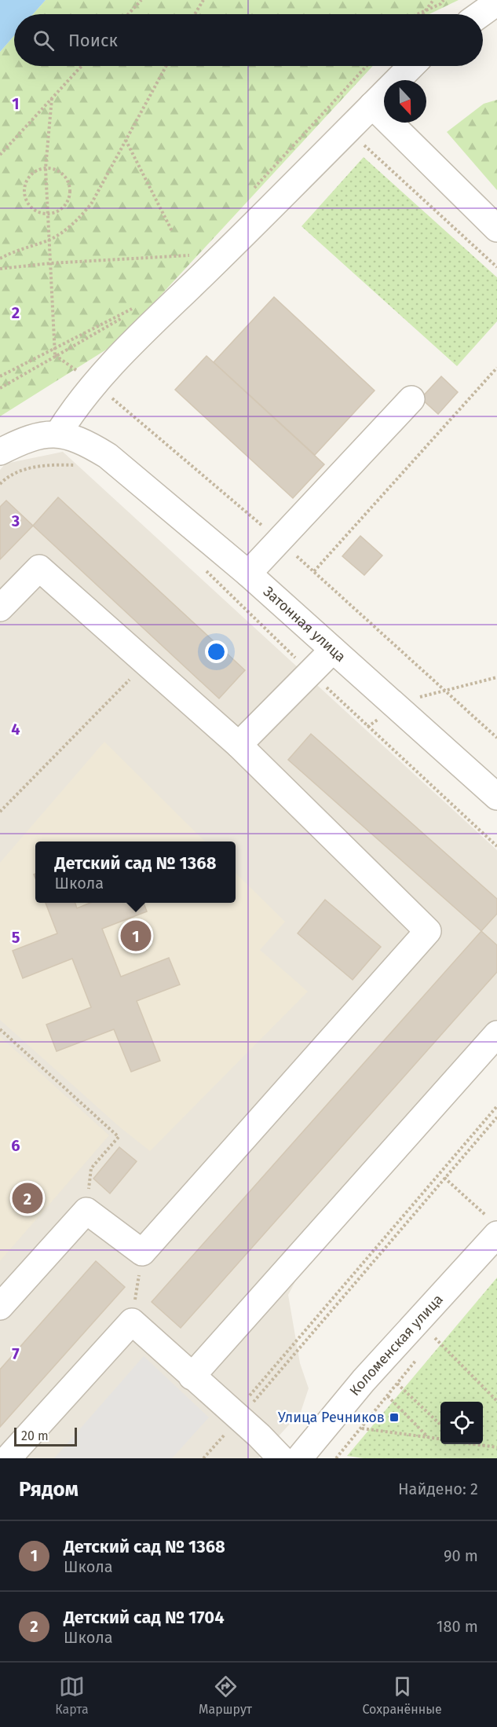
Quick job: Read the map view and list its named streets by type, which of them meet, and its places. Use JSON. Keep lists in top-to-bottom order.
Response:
{
  "streets": {
    "street": ["Затонная улица", "Коломенская улица"]
  },
  "places": {
    "transit": ["Улица Речников"]
  },
  "scale_bar": "20 m",
  "north": "bottom",
  "page": {
    "search": "Поиск",
    "popup": ["Детский сад № 1368", "Школа"],
    "pins": ["1", "2"],
    "scale": "20 m",
    "heading": ["Рядом", "Найдено: 2"],
    "list": [
      {
        "mark": "1",
        "name": "Детский сад № 1368",
        "note": "Школа",
        "value": "90 m"
      },
      {
        "mark": "2",
        "name": "Детский сад № 1704",
        "note": "Школа",
        "value": "180 m"
      }
    ],
    "nav": ["Карта", "Маршрут", "Сохранённые"]
  },
  "grid": {
    "rows": [
      "1",
      "2",
      "3",
      "4",
      "5",
      "6",
      "7"
    ]
  }
}
